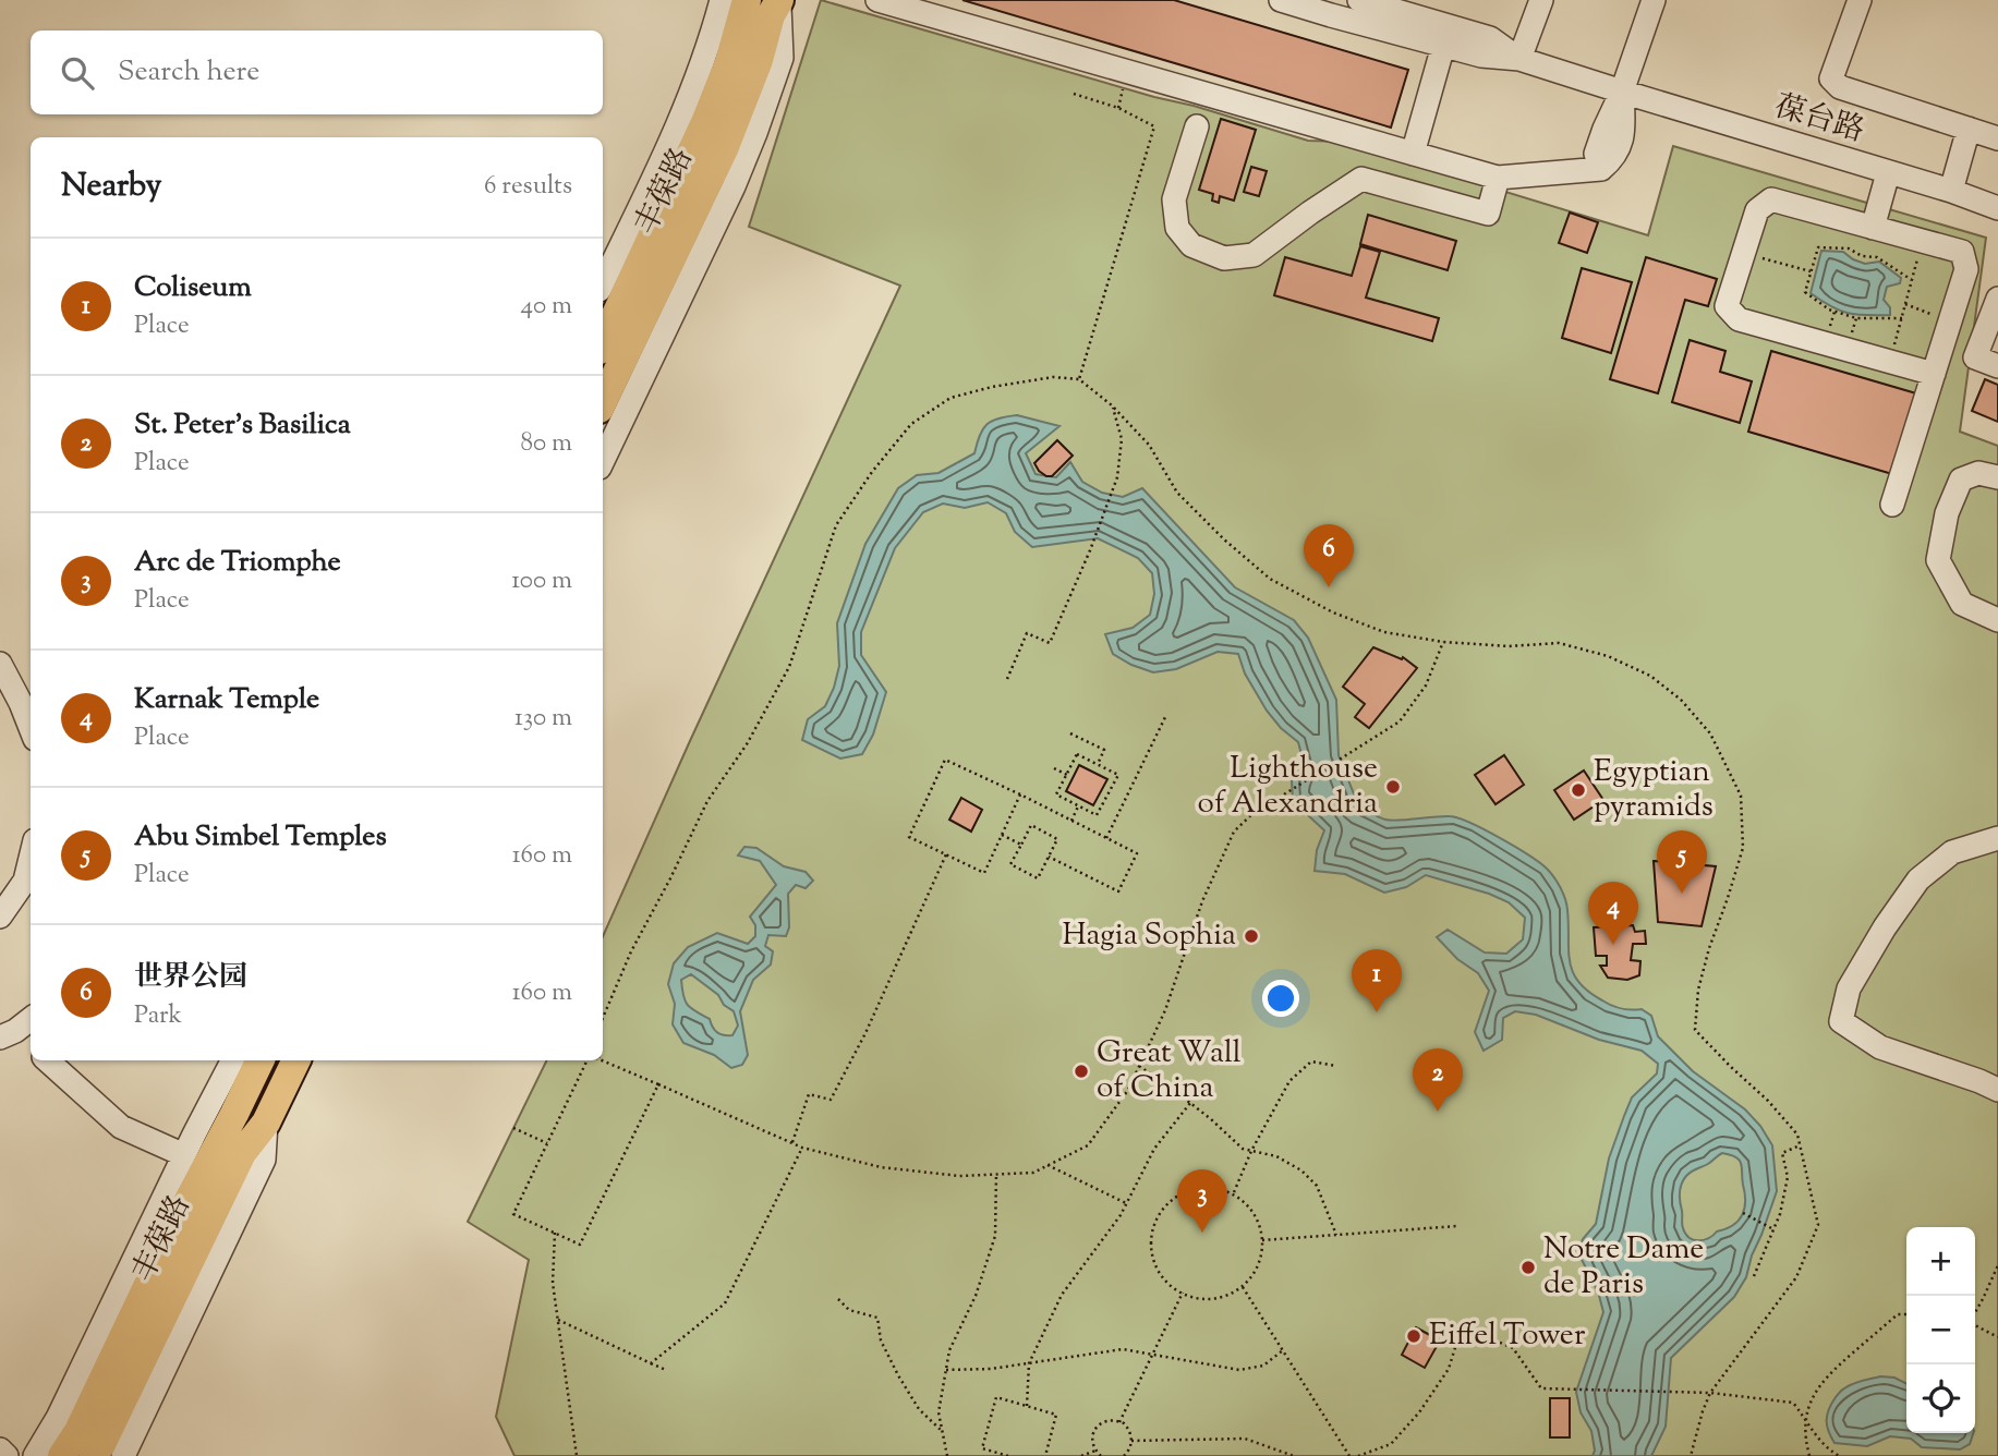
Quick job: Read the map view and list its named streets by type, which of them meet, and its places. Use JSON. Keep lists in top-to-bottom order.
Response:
{
  "streets": {
    "main road": ["丰葆路"],
    "street": ["葆台路"]
  },
  "places": [
    "Lighthouse of Alexandria",
    "Egyptian pyramids",
    "Hagia Sophia",
    "Great Wall of China",
    "Notre Dame de Paris",
    "Eiffel Tower"
  ],
  "page": {
    "search": "Search here",
    "heading": ["Nearby", "6 results"],
    "list": [
      {
        "mark": "1",
        "name": "Coliseum",
        "note": "Place",
        "value": "40 m"
      },
      {
        "mark": "2",
        "name": "St. Peter's Basilica",
        "note": "Place",
        "value": "80 m"
      },
      {
        "mark": "3",
        "name": "Arc de Triomphe",
        "note": "Place",
        "value": "100 m"
      },
      {
        "mark": "4",
        "name": "Karnak Temple",
        "note": "Place",
        "value": "130 m"
      },
      {
        "mark": "5",
        "name": "Abu Simbel Temples",
        "note": "Place",
        "value": "160 m"
      },
      {
        "mark": "6",
        "name": "世界公园",
        "note": "Park",
        "value": "160 m"
      }
    ],
    "pins": [
      "6",
      "5",
      "4",
      "1",
      "2",
      "3"
    ],
    "map_buttons": ["+", "−"]
  }
}
